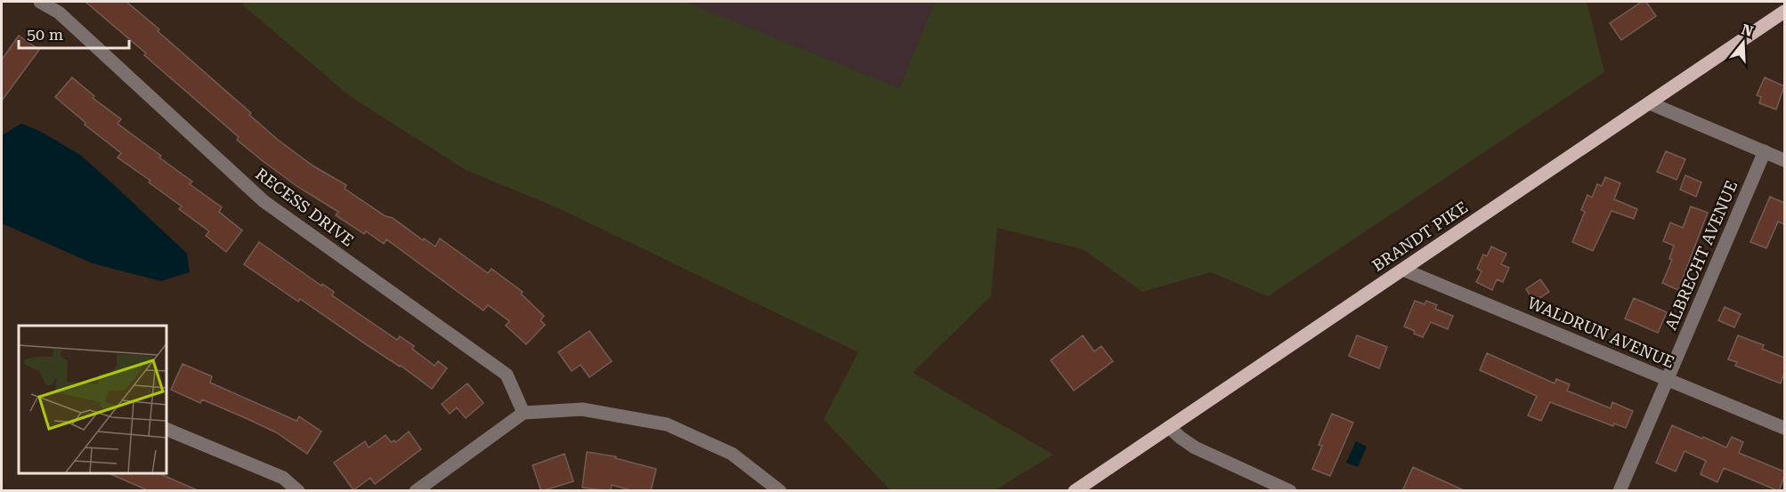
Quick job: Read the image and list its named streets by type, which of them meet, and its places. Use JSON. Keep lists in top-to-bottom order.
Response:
{
  "streets": {
    "main road": ["BRANDT PIKE"],
    "street": ["RECESS DRIVE", "ALBRECHT AVENUE", "WALDRUN AVENUE"]
  },
  "crossings": [
    ["BRANDT PIKE", "WALDRUN AVENUE"],
    ["ALBRECHT AVENUE", "WALDRUN AVENUE"]
  ],
  "scale_bar": "50 m",
  "north": "top"
}
